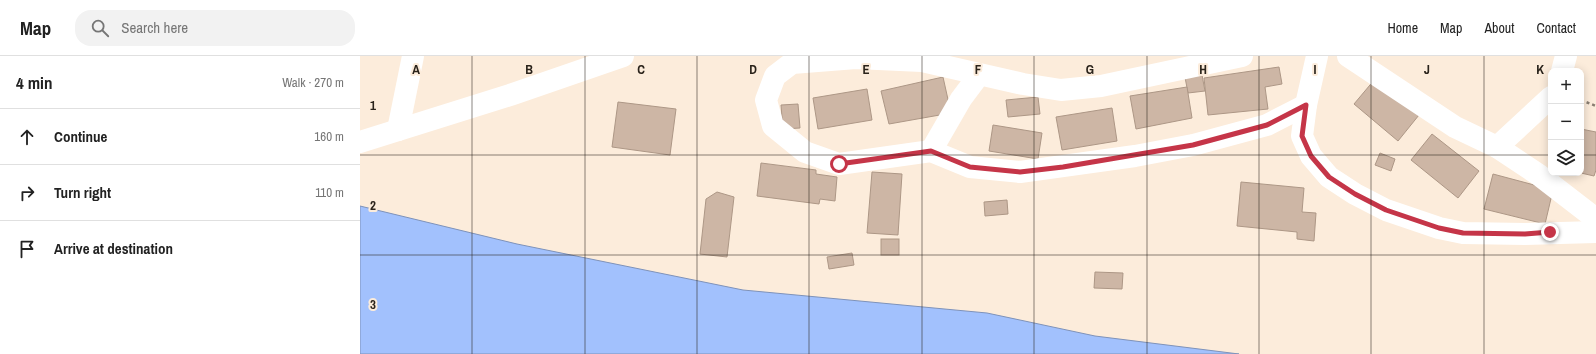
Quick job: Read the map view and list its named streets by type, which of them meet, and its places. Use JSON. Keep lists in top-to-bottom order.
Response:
{
  "page": {
    "header": "Map",
    "search": "Search here",
    "nav": [
      "Home",
      "Map",
      "About",
      "Contact"
    ],
    "heading": ["4 min", "Walk · 270 m"],
    "map_buttons": ["+", "−"],
    "list": [
      ["Continue", "160 m"],
      ["Turn right", "110 m"],
      "Arrive at destination"
    ]
  },
  "grid": {
    "columns": [
      "A",
      "B",
      "C",
      "D",
      "E",
      "F",
      "G",
      "H",
      "I",
      "J",
      "K"
    ],
    "rows": ["1", "2", "3"]
  }
}
